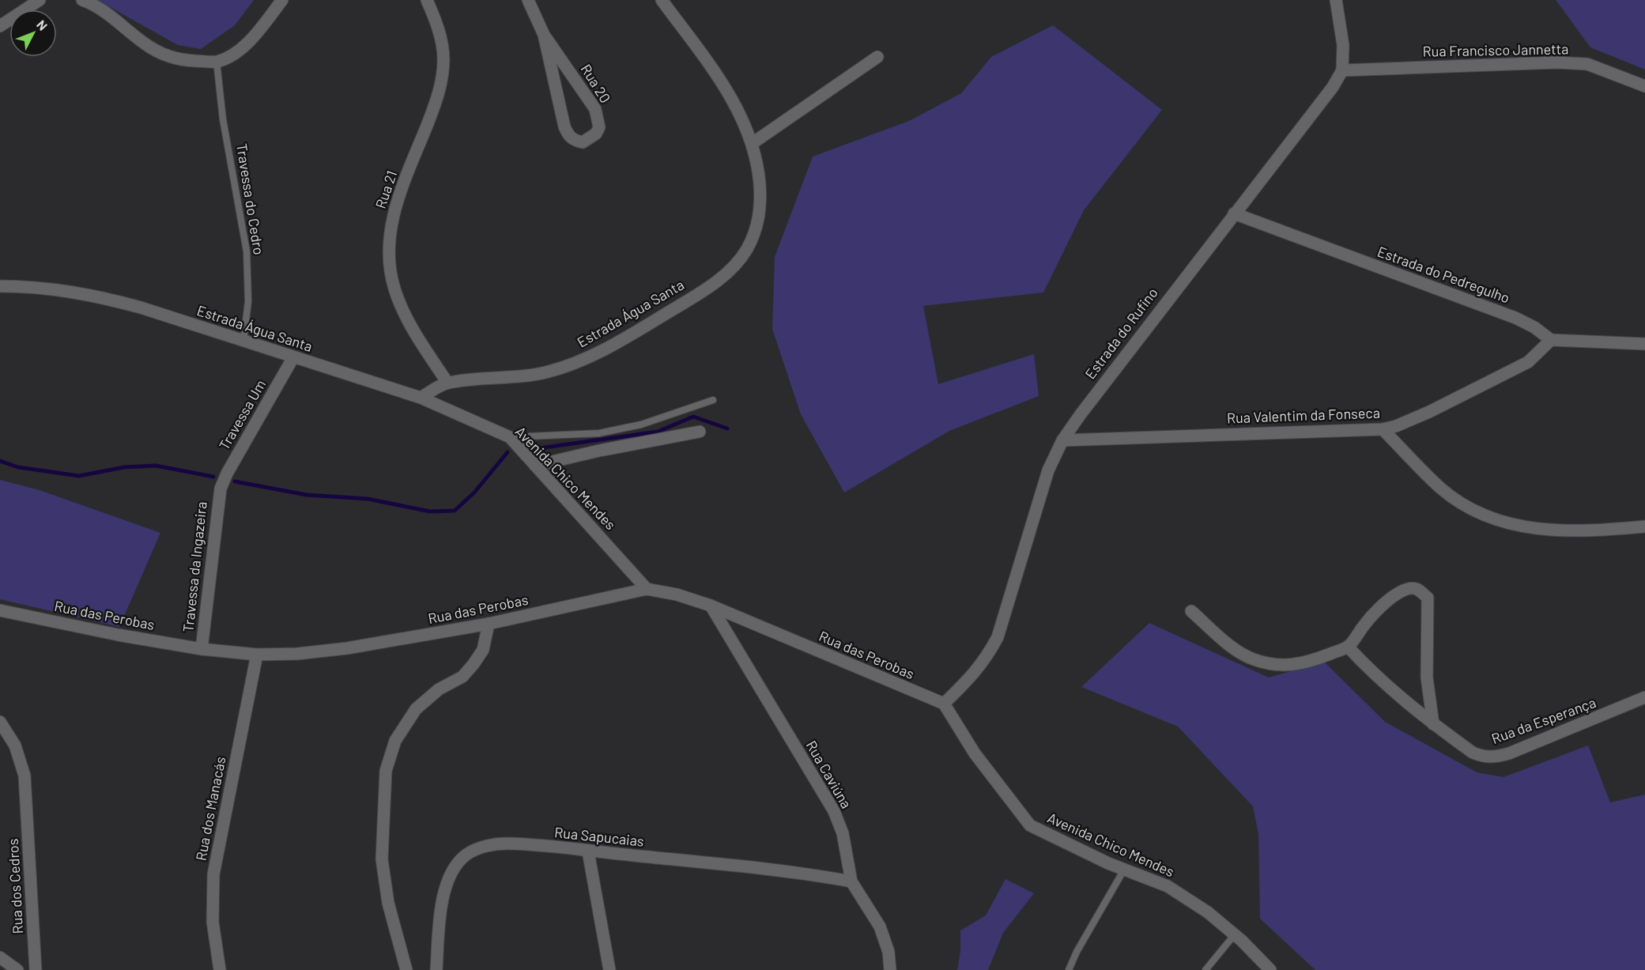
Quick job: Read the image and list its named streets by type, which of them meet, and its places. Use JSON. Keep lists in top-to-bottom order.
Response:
{
  "streets": {
    "street": [
      "Rua Francisco Jannetta",
      "Rua 20",
      "Rua 21",
      "Estrada do Pedregulho",
      "Estrada Água Santa",
      "Estrada do Rufino",
      "Travessa Um",
      "Rua Valentim da Fonseca",
      "Avenida Chico Mendes",
      "Travessa da Ingazeira",
      "Rua das Perobas",
      "Rua da Esperança",
      "Rua Caviúna",
      "Rua dos Manacás",
      "Rua Sapucaias",
      "Rua dos Cedros"
    ],
    "lane": ["Travessa do Cedro"]
  },
  "crossings": [
    ["Rua Francisco Jannetta", "Estrada do Rufino"],
    ["Rua 21", "Estrada Água Santa"],
    ["Travessa do Cedro", "Estrada Água Santa"],
    ["Estrada do Pedregulho", "Estrada do Rufino"],
    ["Estrada do Pedregulho", "Rua Valentim da Fonseca"],
    ["Estrada Água Santa", "Travessa Um"],
    ["Estrada Água Santa", "Avenida Chico Mendes"],
    ["Estrada do Rufino", "Rua Valentim da Fonseca"],
    ["Estrada do Rufino", "Avenida Chico Mendes"],
    ["Estrada do Rufino", "Rua das Perobas"],
    ["Travessa Um", "Travessa da Ingazeira"],
    ["Avenida Chico Mendes", "Rua das Perobas"],
    ["Travessa da Ingazeira", "Rua das Perobas"],
    ["Rua das Perobas", "Rua Caviúna"],
    ["Rua das Perobas", "Rua dos Manacás"],
    ["Rua Caviúna", "Rua Sapucaias"]
  ],
  "north": "top right"
}
